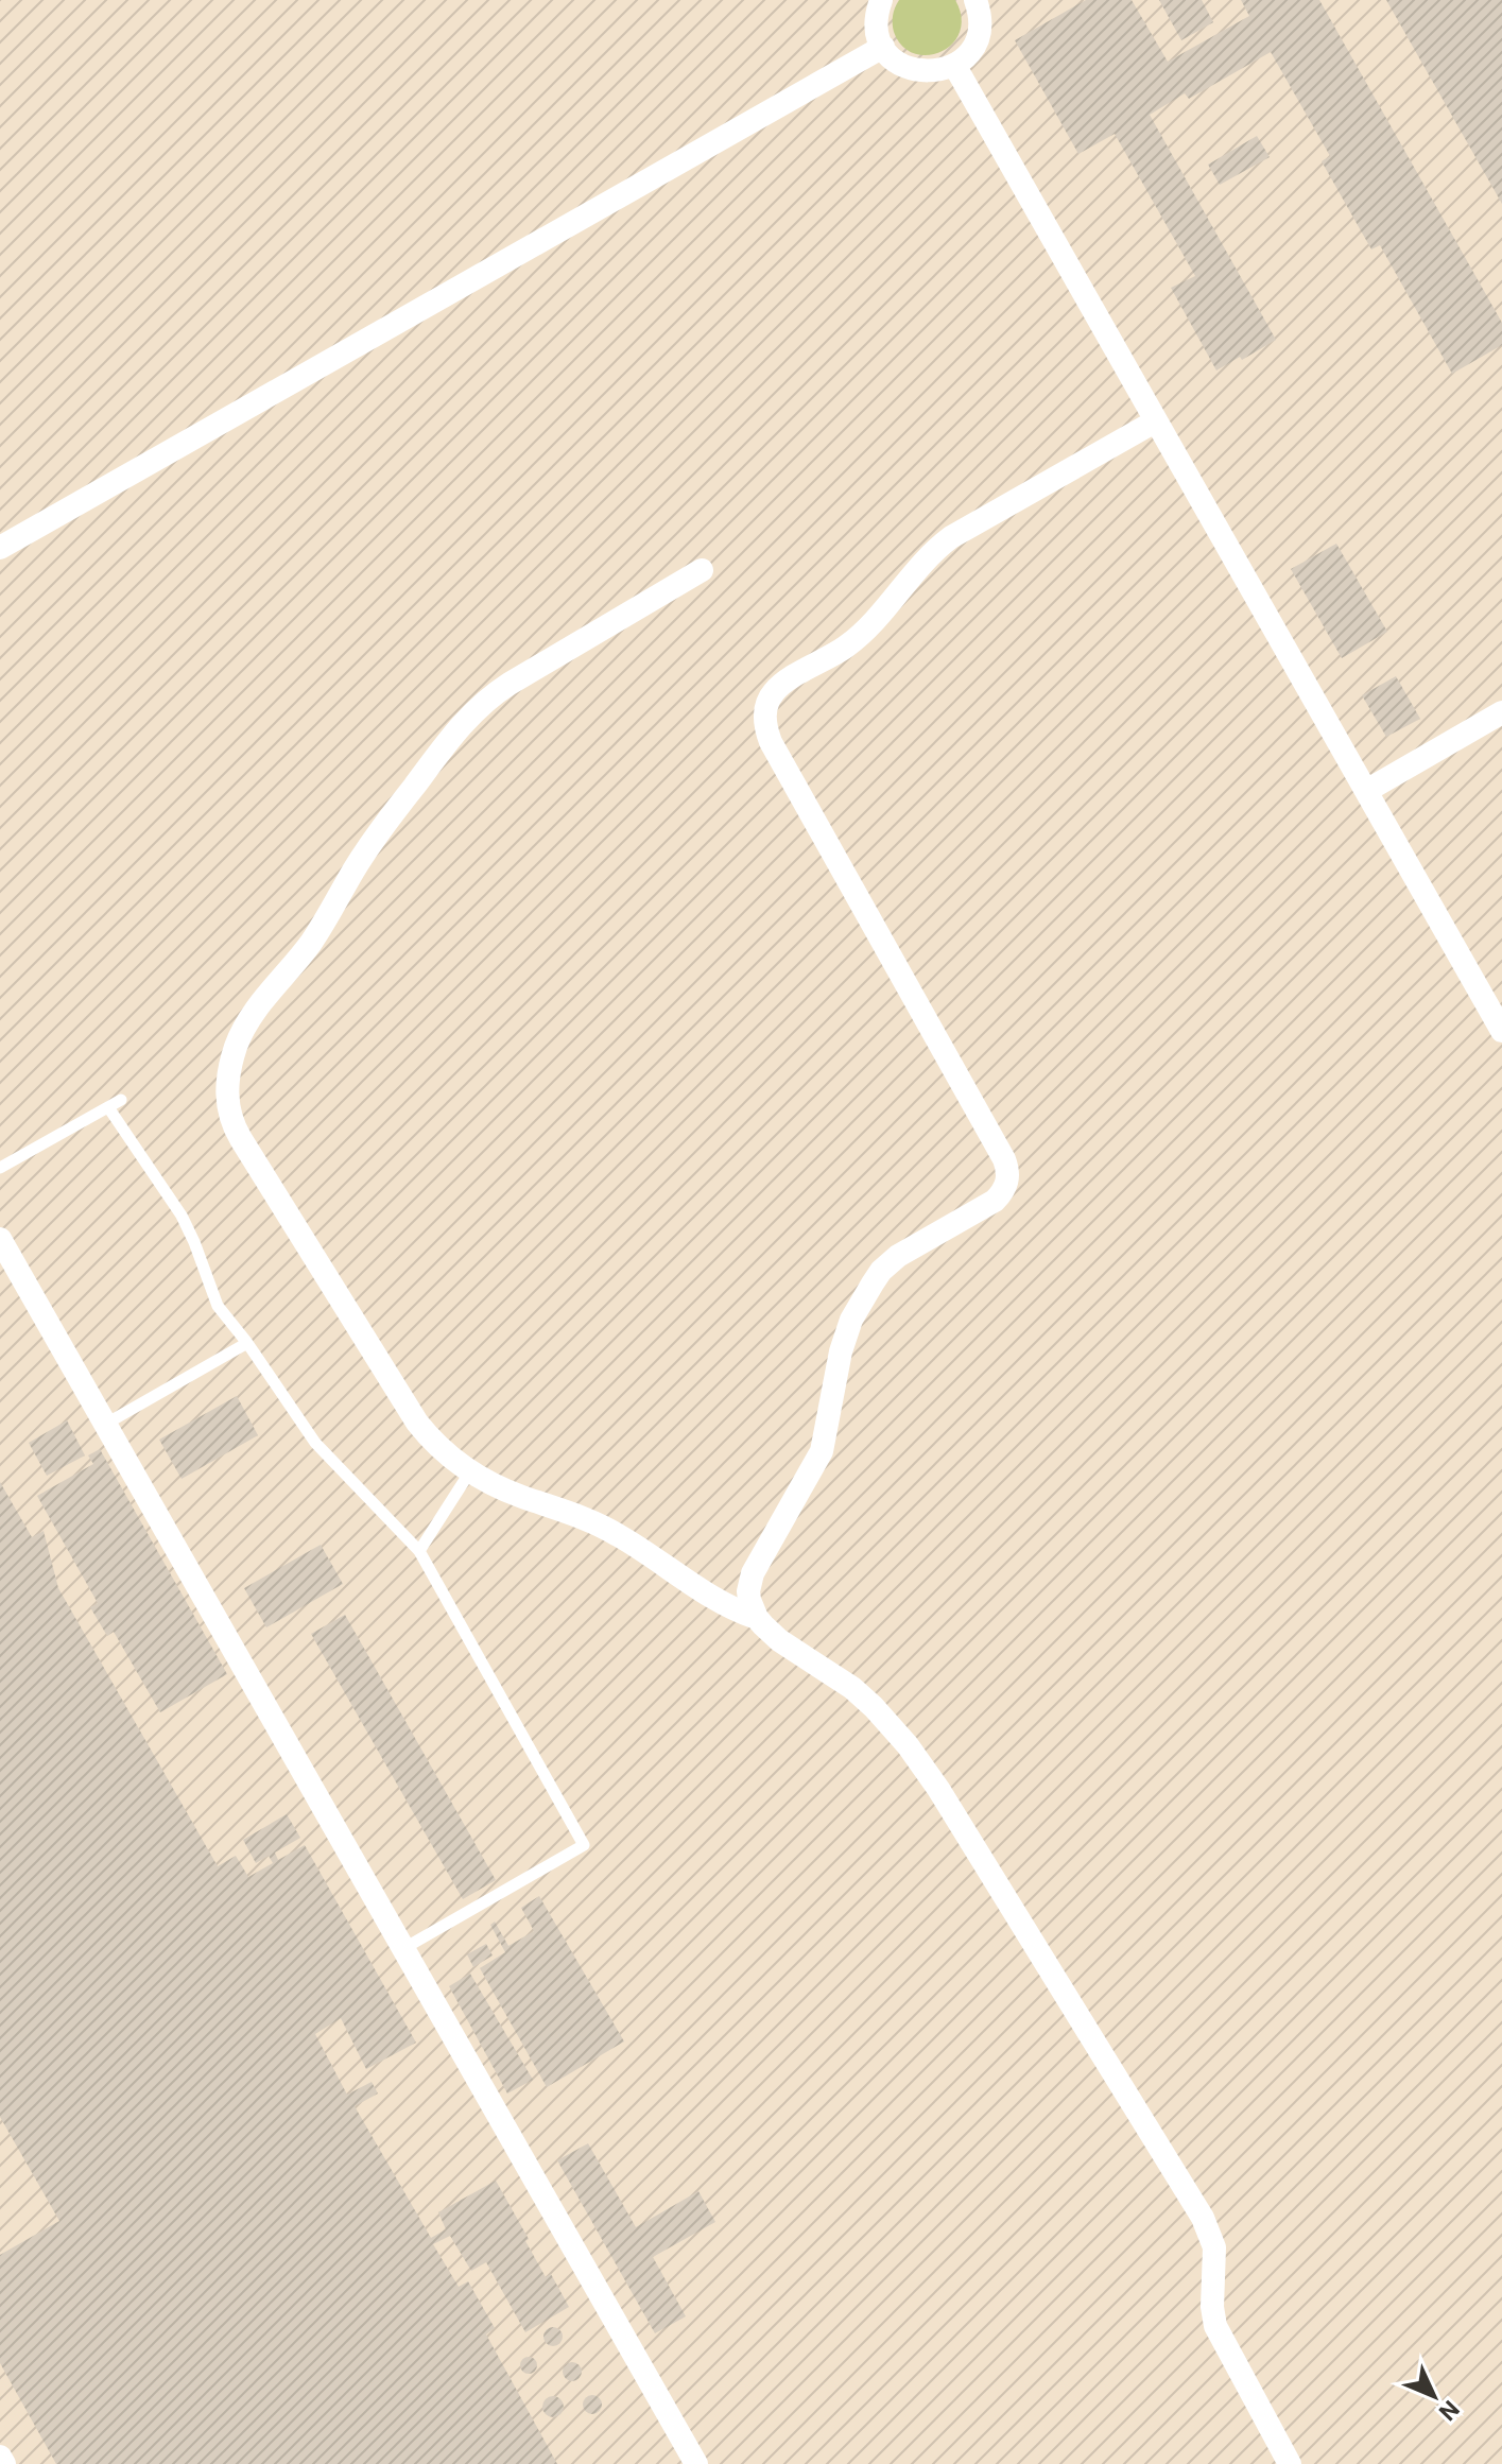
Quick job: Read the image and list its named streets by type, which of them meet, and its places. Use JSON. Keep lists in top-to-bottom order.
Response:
{
  "north": "bottom right"
}
